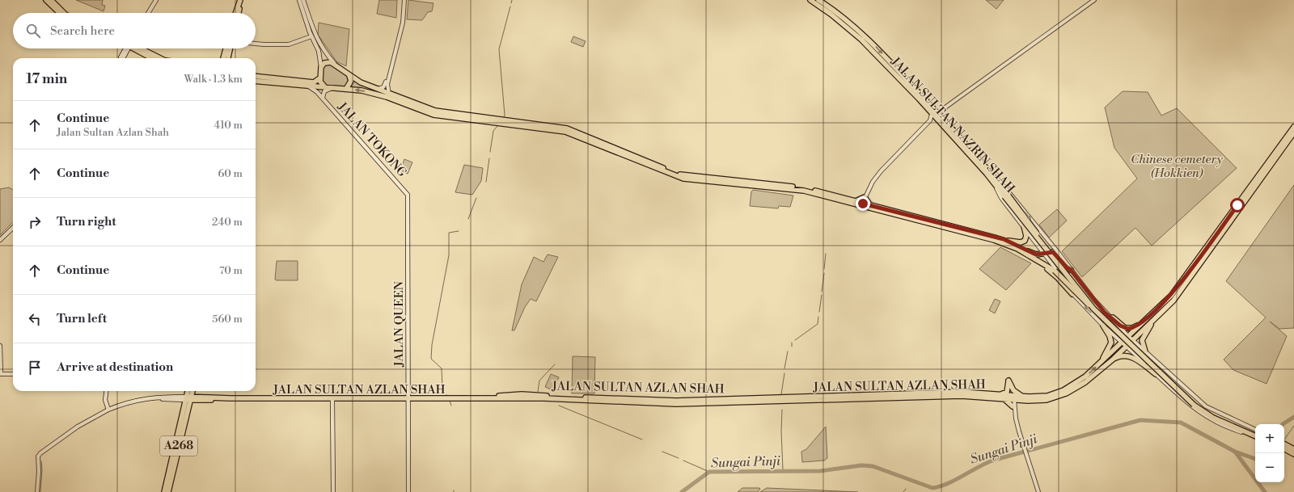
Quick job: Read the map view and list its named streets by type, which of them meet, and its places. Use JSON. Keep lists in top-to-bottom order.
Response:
{
  "streets": {
    "main road": [
      "JALAN SULTAN NAZRIN SHAH",
      "JALAN TOKONG",
      "JALAN QUEEN",
      "JALAN SULTAN AZLAN SHAH",
      "A268"
    ]
  },
  "crossings": [
    ["JALAN TOKONG", "JALAN QUEEN"],
    ["JALAN QUEEN", "JALAN SULTAN AZLAN SHAH"],
    ["JALAN SULTAN AZLAN SHAH", "A268"]
  ],
  "water": ["Sungai Pinji"],
  "parks": ["Chinese cemetery (Hokkien)"],
  "page": {
    "search": "Search here",
    "heading": ["17 min", "Walk · 1.3 km"],
    "list": [
      ["Continue", "Jalan Sultan Azlan Shah", "410 m"],
      ["Continue", "60 m"],
      ["Turn right", "240 m"],
      ["Continue", "70 m"],
      ["Turn left", "560 m"],
      "Arrive at destination"
    ],
    "map_buttons": ["+", "−"]
  }
}
